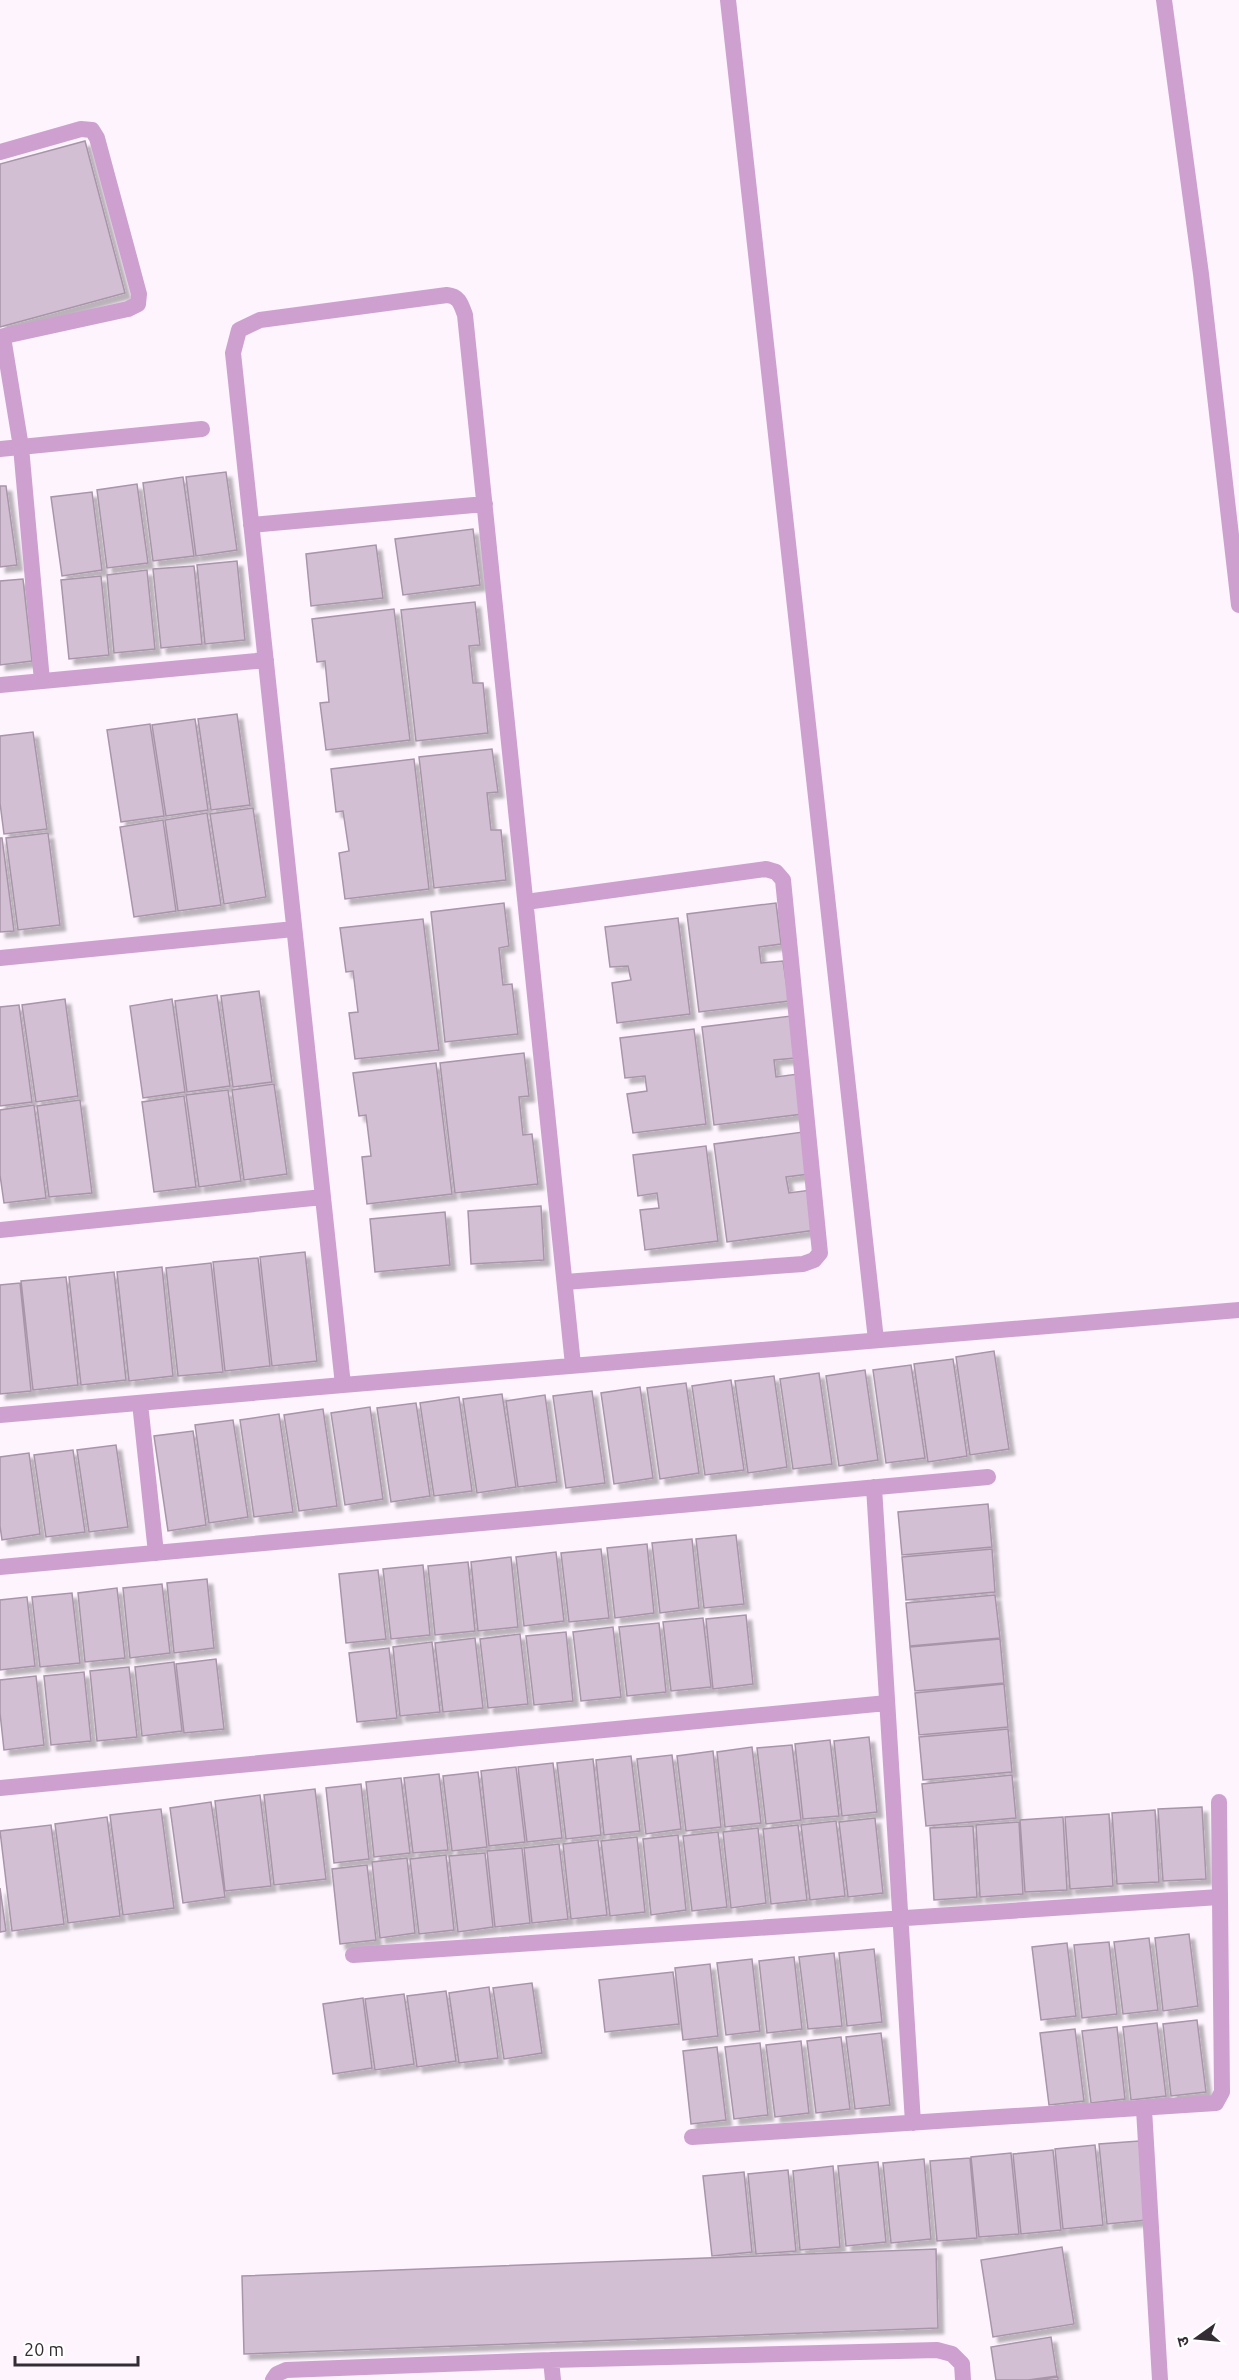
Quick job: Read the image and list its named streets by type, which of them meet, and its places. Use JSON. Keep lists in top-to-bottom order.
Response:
{
  "scale_bar": "20 m",
  "north": "left"
}
